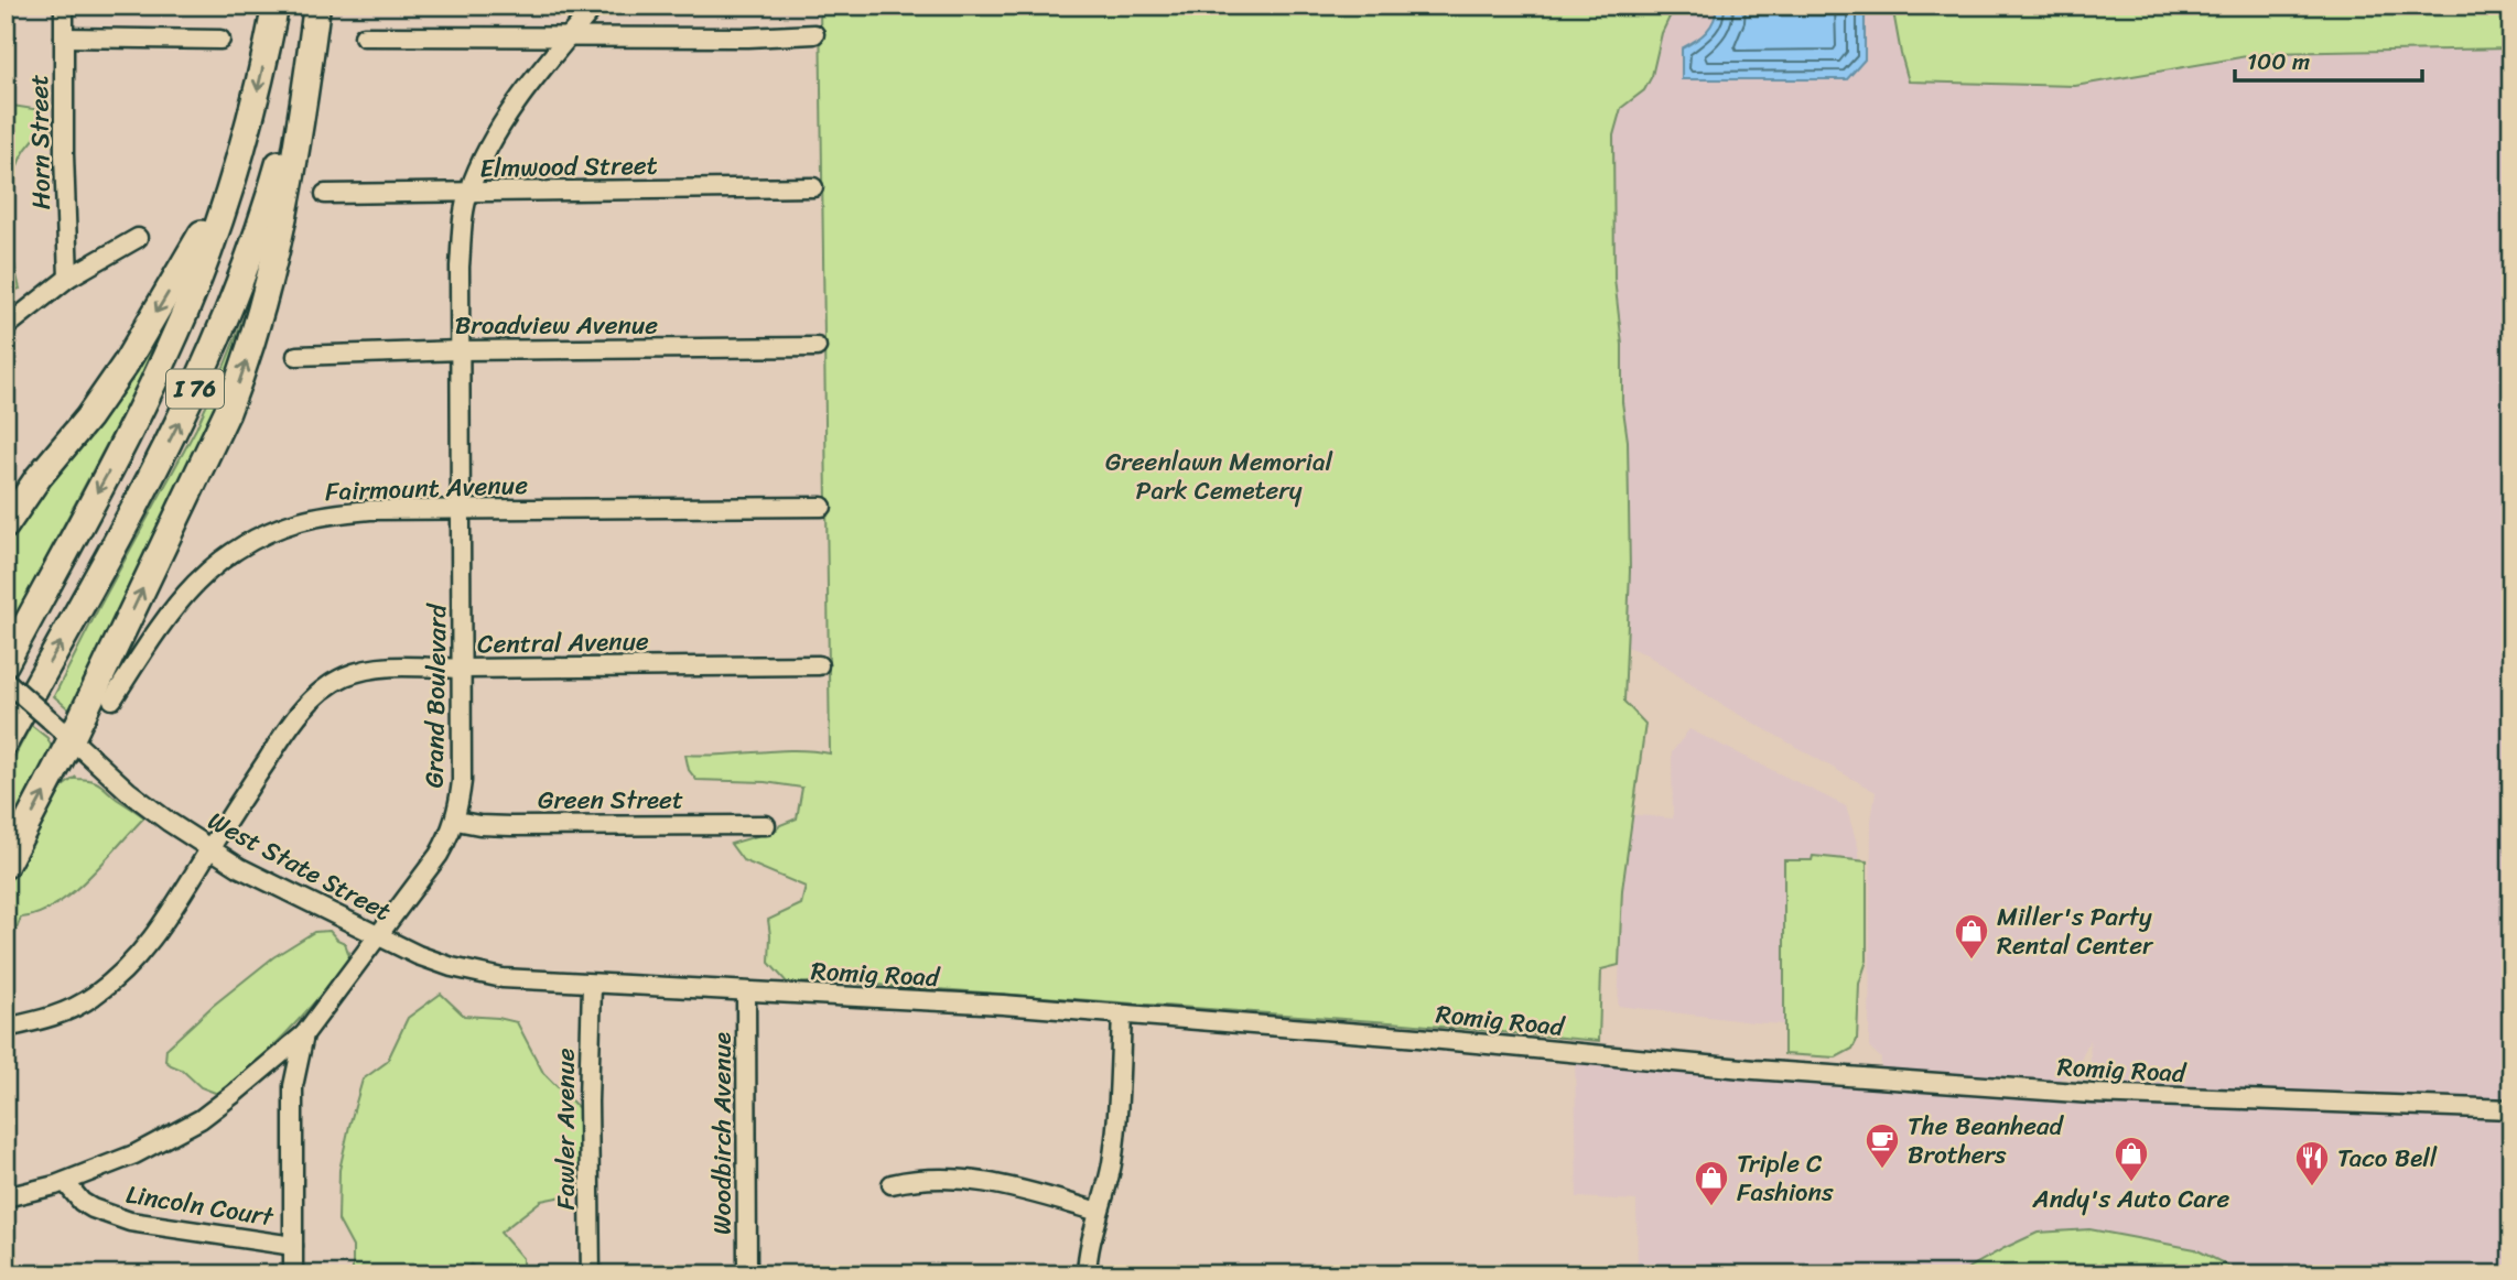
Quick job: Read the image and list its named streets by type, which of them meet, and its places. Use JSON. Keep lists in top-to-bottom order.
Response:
{
  "streets": {
    "highway": ["I 76"],
    "street": [
      "Horn Street",
      "Elmwood Street",
      "Broadview Avenue",
      "Fairmount Avenue",
      "Central Avenue",
      "Grand Boulevard",
      "Green Street",
      "West State Street",
      "Romig Road",
      "Fawler Avenue",
      "Woodbirch Avenue",
      "Lincoln Court"
    ]
  },
  "crossings": [
    ["Elmwood Street", "Grand Boulevard"],
    ["Broadview Avenue", "Grand Boulevard"],
    ["Fairmount Avenue", "Grand Boulevard"],
    ["Central Avenue", "Grand Boulevard"],
    ["Central Avenue", "West State Street"],
    ["Grand Boulevard", "Green Street"],
    ["Grand Boulevard", "West State Street"],
    ["Grand Boulevard", "Lincoln Court"],
    ["West State Street", "Romig Road"],
    ["Romig Road", "Fawler Avenue"],
    ["Romig Road", "Woodbirch Avenue"]
  ],
  "parks": ["Greenlawn Memorial Park Cemetery"],
  "places": {
    "shop": ["Miller's Party Rental Center", "Andy's Auto Care", "Triple C Fashions"],
    "cafe": ["The Beanhead Brothers"],
    "restaurant": ["Taco Bell"]
  },
  "scale_bar": "100 m"
}
